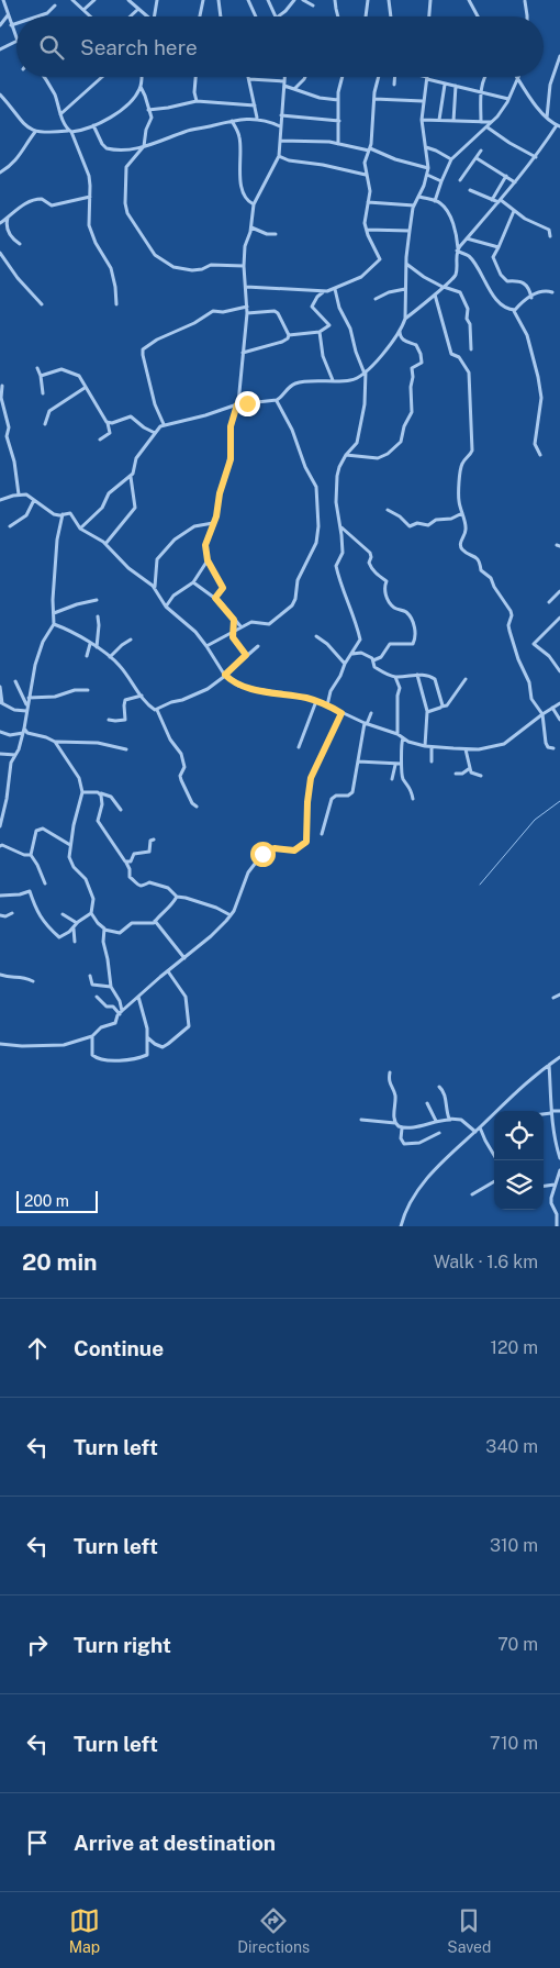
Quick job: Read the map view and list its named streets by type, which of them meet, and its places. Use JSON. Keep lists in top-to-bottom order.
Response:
{
  "scale_bar": "200 m",
  "page": {
    "search": "Search here",
    "scale": "200 m",
    "heading": ["20 min", "Walk · 1.6 km"],
    "list": [
      ["Continue", "120 m"],
      ["Turn left", "340 m"],
      ["Turn left", "310 m"],
      ["Turn right", "70 m"],
      ["Turn left", "710 m"],
      "Arrive at destination"
    ],
    "nav": ["Map", "Directions", "Saved"]
  }
}
